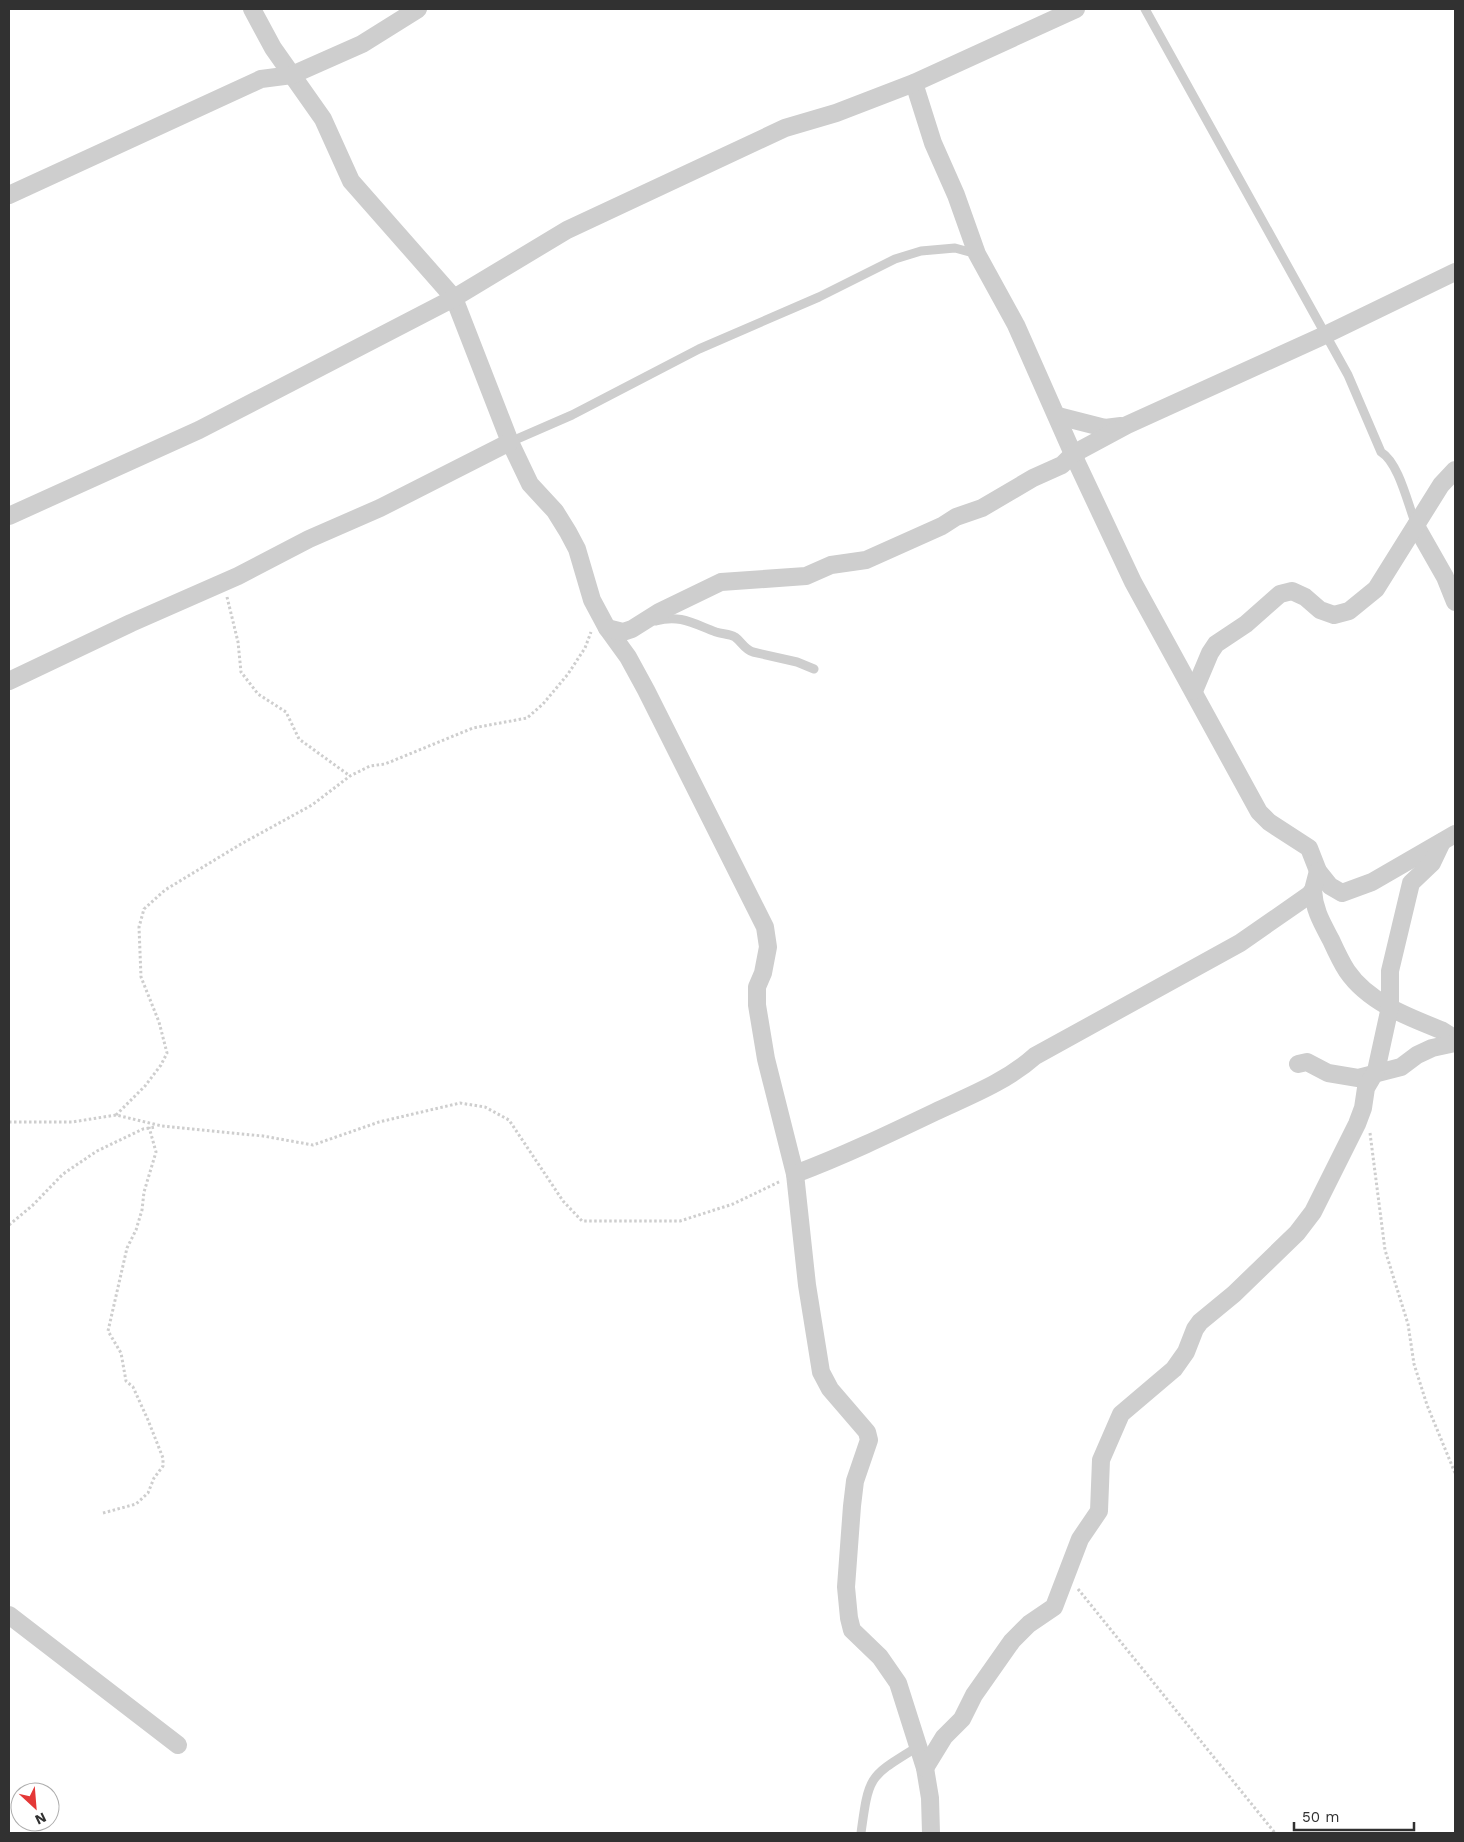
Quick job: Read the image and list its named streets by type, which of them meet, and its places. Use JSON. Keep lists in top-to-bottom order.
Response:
{
  "scale_bar": "50 m",
  "north": "bottom right"
}
